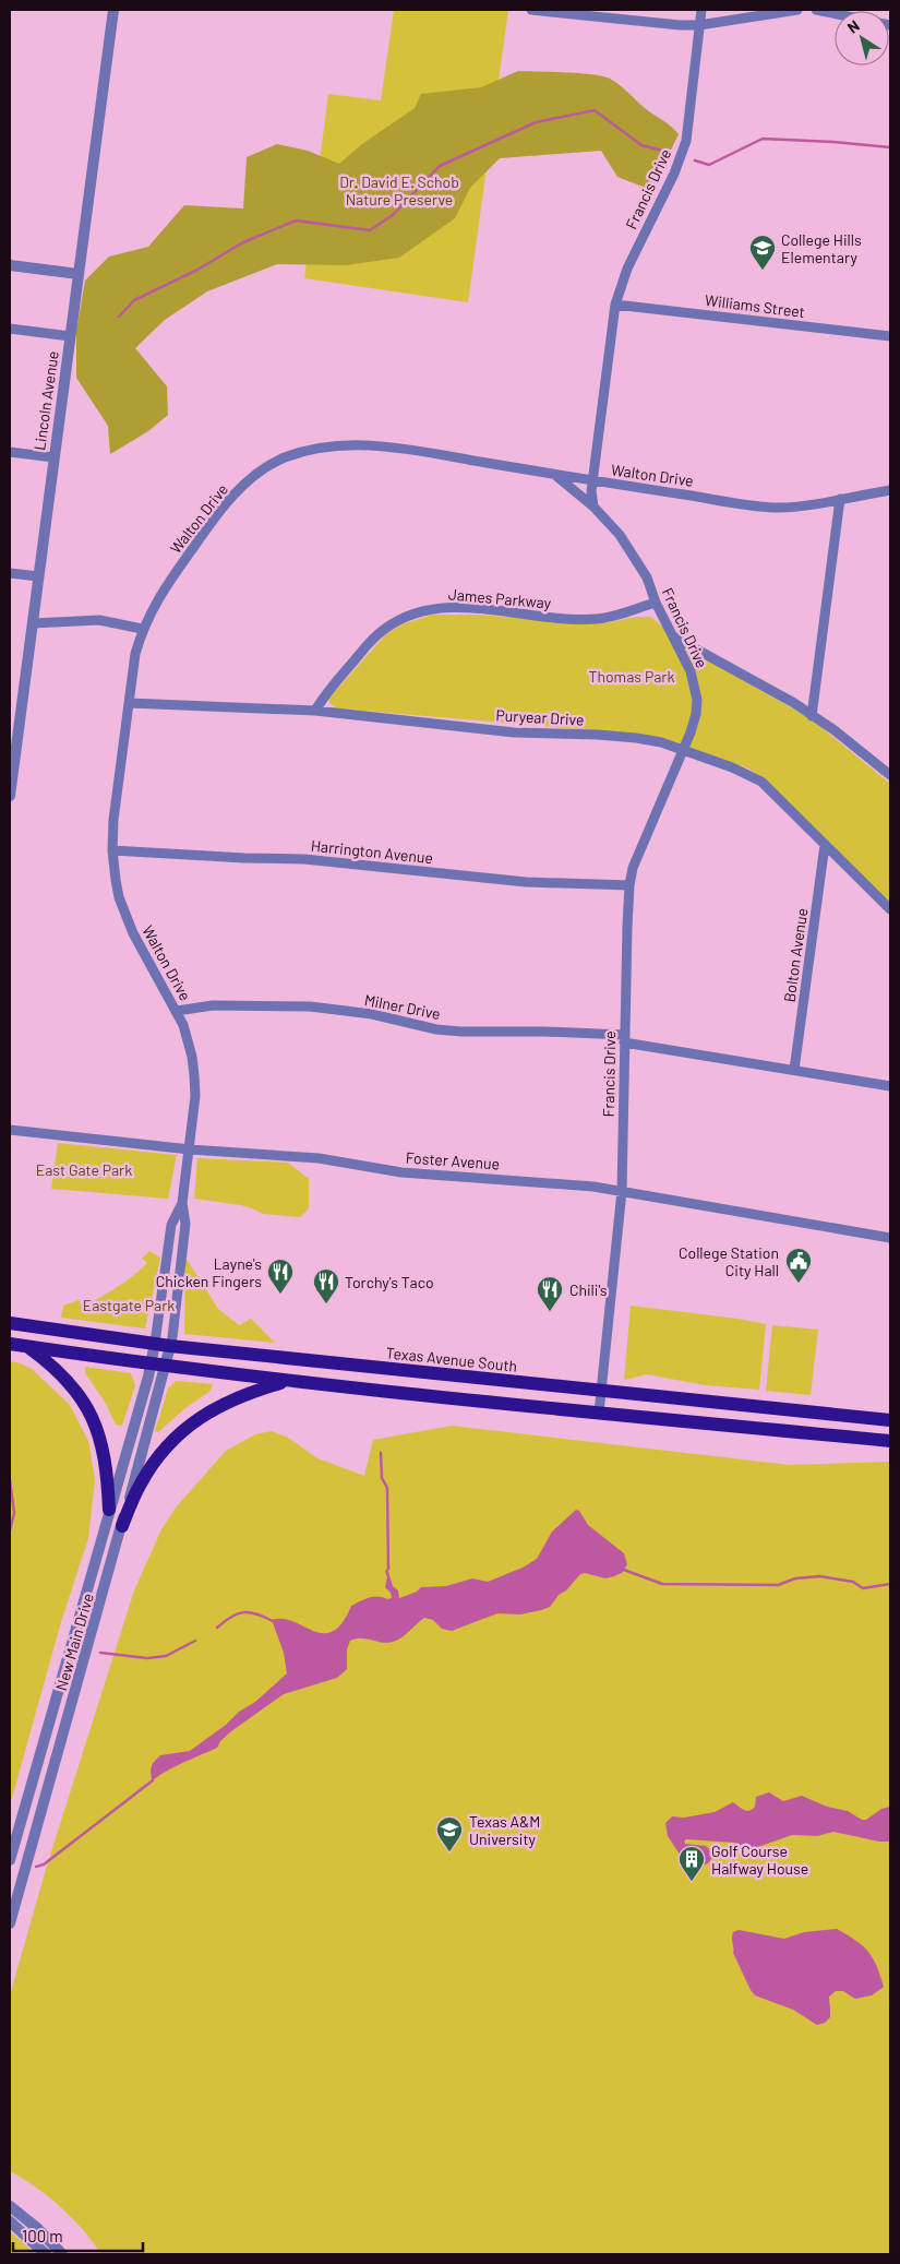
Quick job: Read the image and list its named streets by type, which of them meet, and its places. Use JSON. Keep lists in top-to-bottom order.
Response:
{
  "streets": {
    "main road": ["Texas Avenue South"],
    "street": [
      "Francis Drive",
      "Williams Street",
      "Lincoln Avenue",
      "Walton Drive",
      "James Parkway",
      "Puryear Drive",
      "Harrington Avenue",
      "Bolton Avenue",
      "Milner Drive",
      "Foster Avenue",
      "New Main Drive"
    ]
  },
  "crossings": [
    ["Francis Drive", "Williams Street"],
    ["Francis Drive", "Walton Drive"],
    ["Francis Drive", "James Parkway"],
    ["Francis Drive", "Puryear Drive"],
    ["Francis Drive", "Harrington Avenue"],
    ["Francis Drive", "Milner Drive"],
    ["Francis Drive", "Foster Avenue"],
    ["Francis Drive", "Texas Avenue South"],
    ["Walton Drive", "Puryear Drive"],
    ["Walton Drive", "Harrington Avenue"],
    ["Walton Drive", "Milner Drive"],
    ["Walton Drive", "Foster Avenue"],
    ["Walton Drive", "Texas Avenue South"],
    ["James Parkway", "Puryear Drive"],
    ["Puryear Drive", "Bolton Avenue"],
    ["Bolton Avenue", "Milner Drive"]
  ],
  "parks": [
    "Dr. David E. Schob Nature Preserve",
    "Thomas Park",
    "East Gate Park",
    "Eastgate Park"
  ],
  "places": {
    "school or university": ["College Hills Elementary", "Texas A&M University"],
    "public building": ["College Station City Hall"],
    "restaurant": ["Layne's Chicken Fingers", "Torchy's Taco", "Chili's"],
    "building": ["Golf Course Halfway House"]
  },
  "scale_bar": "100 m",
  "north": "top left"
}
